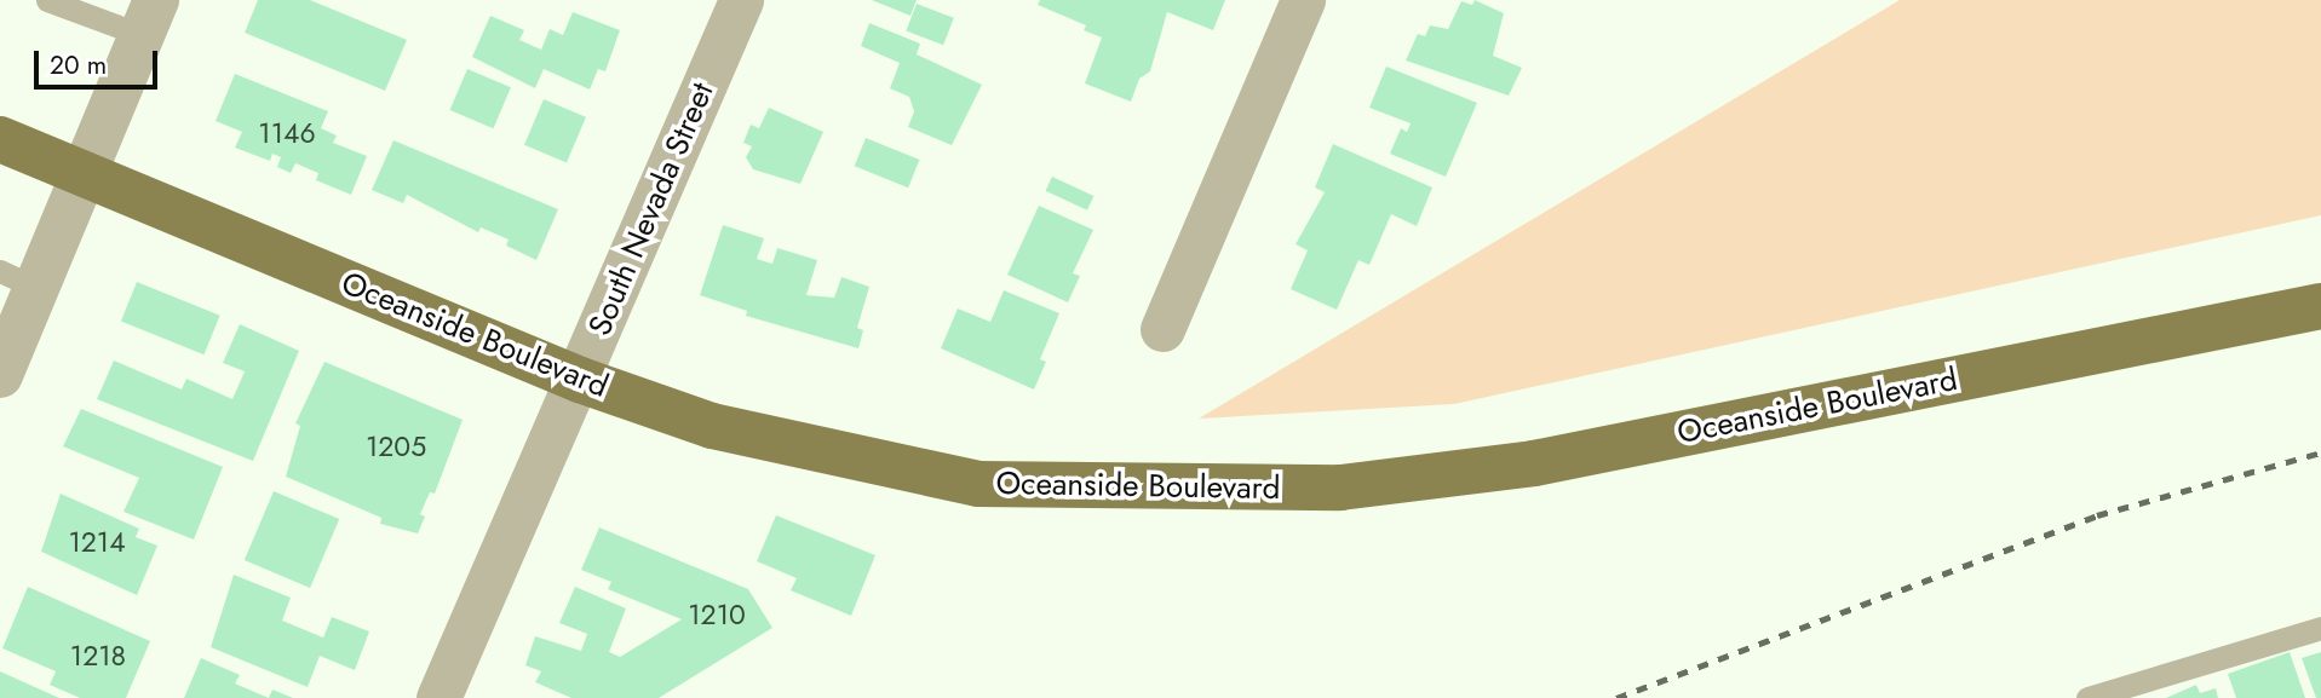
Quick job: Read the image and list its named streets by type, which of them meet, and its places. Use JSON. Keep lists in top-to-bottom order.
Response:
{
  "streets": {
    "main road": ["Oceanside Boulevard"],
    "street": ["South Nevada Street"]
  },
  "crossings": [
    ["South Nevada Street", "Oceanside Boulevard"]
  ],
  "house_numbers": [
    "1146",
    "1205",
    "1214",
    "1210",
    "1218"
  ],
  "scale_bar": "20 m"
}
